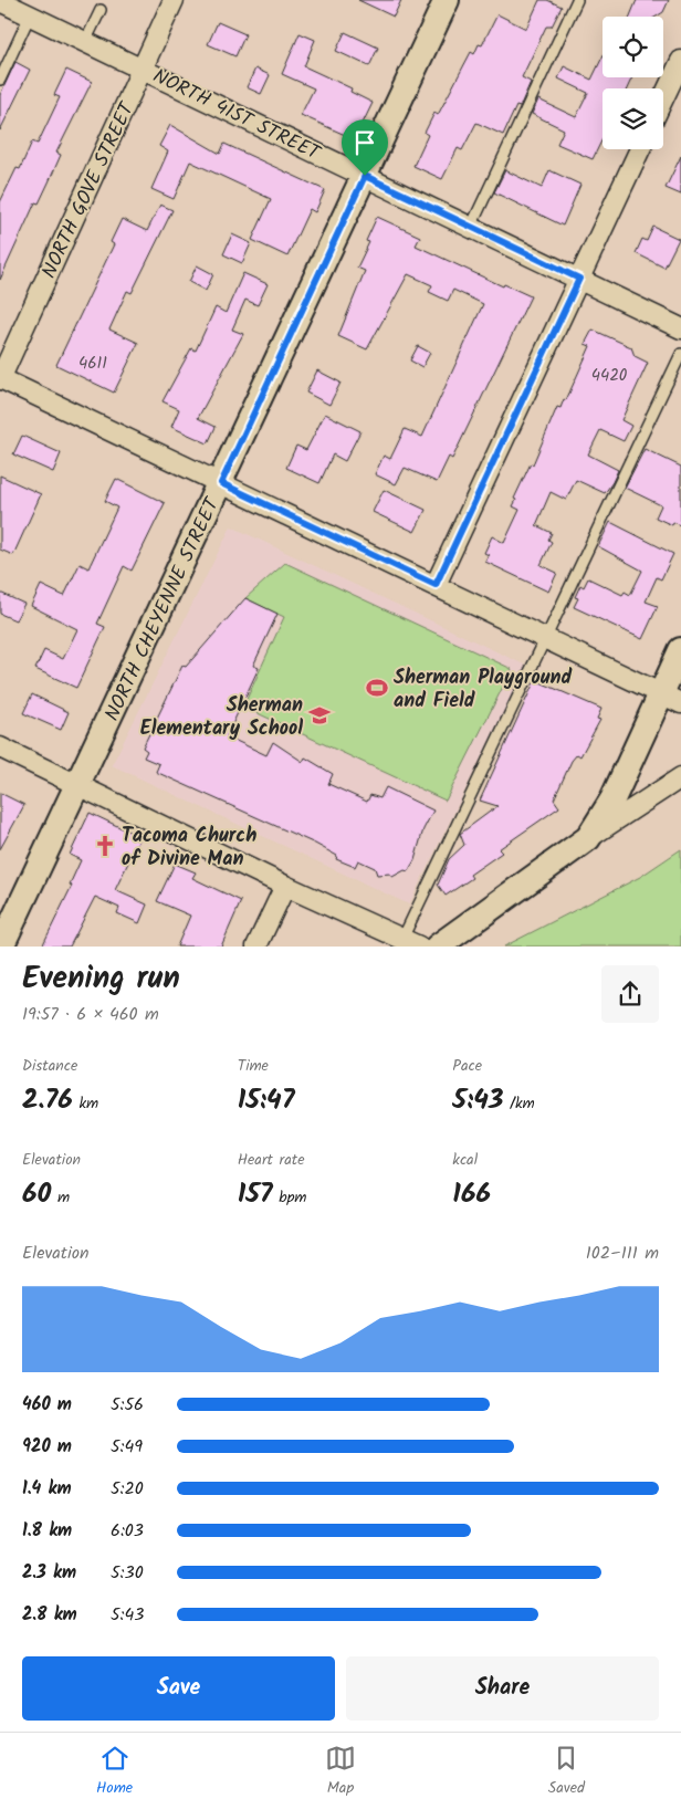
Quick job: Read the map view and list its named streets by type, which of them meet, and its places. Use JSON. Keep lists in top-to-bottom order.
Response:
{
  "streets": {
    "street": ["NORTH 41ST STREET", "NORTH GOVE STREET", "NORTH CHEYENNE STREET"]
  },
  "crossings": [
    ["NORTH 41ST STREET", "NORTH GOVE STREET"],
    ["NORTH 41ST STREET", "NORTH CHEYENNE STREET"]
  ],
  "places": {
    "sports": ["Sherman Playground and Field"],
    "school or university": ["Sherman Elementary School"],
    "church": ["Tacoma Church of Divine Man"]
  },
  "house_numbers": ["4611", "4420"],
  "page": {
    "heading": ["Evening run", "19:57 · 6 × 460 m"],
    "stats": [
      ["Distance", "2.76 km"],
      ["Time", "15:47"],
      ["Pace", "5:43 /km"],
      ["Elevation", "60 m"],
      ["Heart rate", "157 bpm"],
      ["kcal", "166"]
    ],
    "chart": ["Elevation", "102–111 m"],
    "list": [
      {
        "name": "460 m",
        "note": "5:56"
      },
      {
        "name": "920 m",
        "note": "5:49"
      },
      {
        "name": "1.4 km",
        "note": "5:20"
      },
      {
        "name": "1.8 km",
        "note": "6:03"
      },
      {
        "name": "2.3 km",
        "note": "5:30"
      },
      {
        "name": "2.8 km",
        "note": "5:43"
      }
    ],
    "buttons": ["Save", "Share"],
    "tabs": ["Home", "Map", "Saved"]
  }
}
